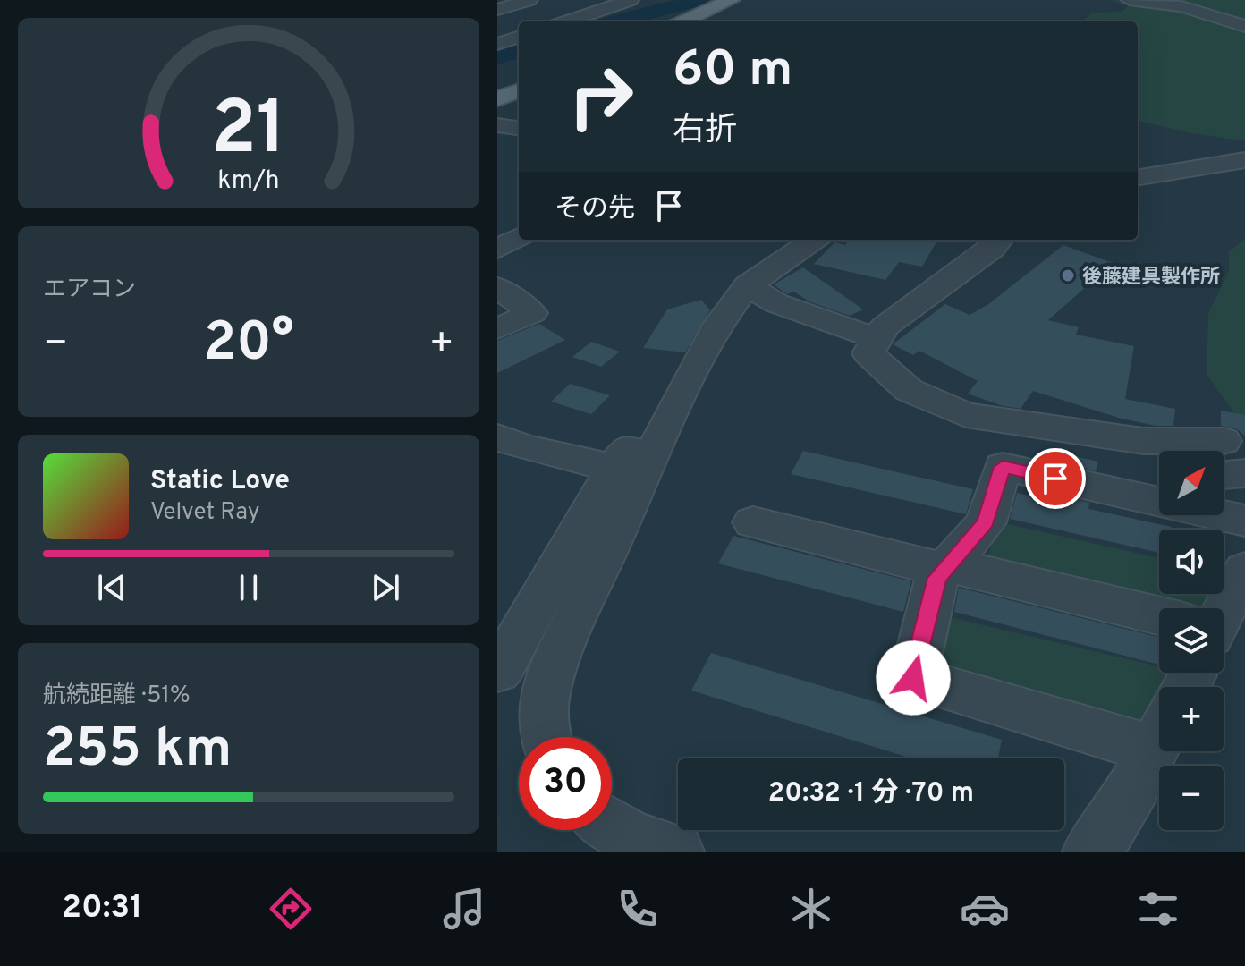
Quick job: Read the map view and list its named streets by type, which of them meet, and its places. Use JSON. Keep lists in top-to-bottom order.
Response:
{
  "places": ["後藤建具製作所"],
  "north": "top right",
  "page": {
    "turn": ["60 m", "右折"],
    "then": "その先",
    "tile": [
      "エアコン",
      ["航続距離 · 51%", "255 km"]
    ],
    "heat": ["−", "20°", "+"],
    "map_buttons": ["+", "−"],
    "song": ["Static Love", "Velvet Ray"],
    "limit": "30",
    "trip": "20:32 · 1 分 · 70 m",
    "tabs": "20:31",
    "gauge": ["21", "km/h"]
  }
}
